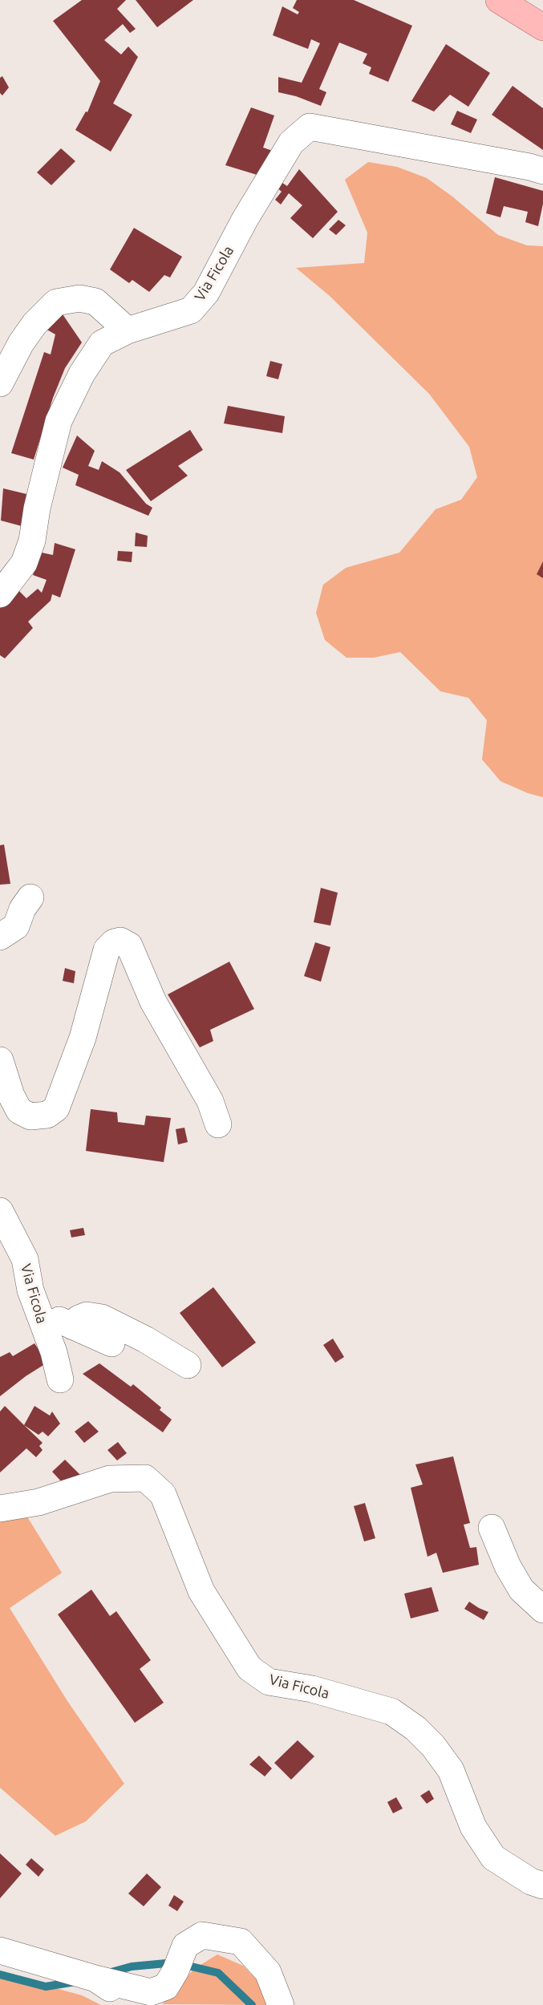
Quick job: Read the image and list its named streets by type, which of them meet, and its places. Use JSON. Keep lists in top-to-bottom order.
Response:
{
  "streets": {
    "street": ["Via Ficola"]
  }
}
